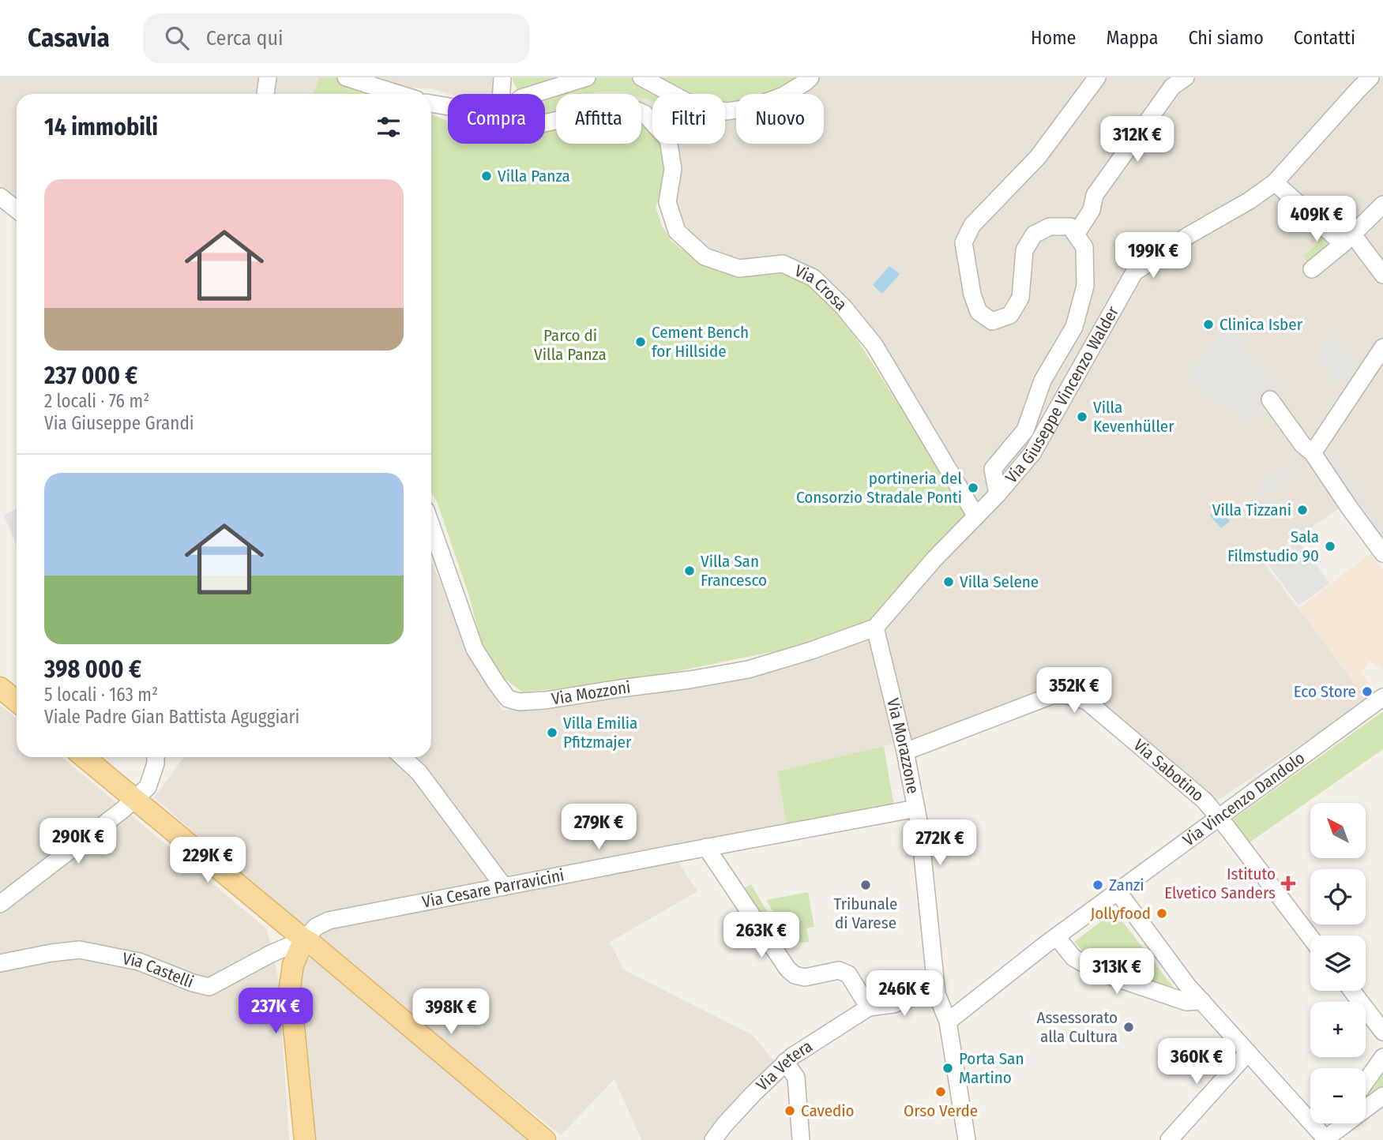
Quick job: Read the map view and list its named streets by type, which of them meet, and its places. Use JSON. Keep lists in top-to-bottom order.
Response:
{
  "streets": {
    "street": [
      "Via Crosa",
      "Via Giuseppe Vincenzo Walder",
      "Via Mozzoni",
      "Via Morazzone",
      "Via Sabotino",
      "Via Vincenzo Dandolo",
      "Via Cesare Parravicini",
      "Via Castelli",
      "Via Vetera"
    ]
  },
  "crossings": [
    ["Via Crosa", "Via Giuseppe Vincenzo Walder"],
    ["Via Giuseppe Vincenzo Walder", "Via Mozzoni"],
    ["Via Giuseppe Vincenzo Walder", "Via Morazzone"],
    ["Via Mozzoni", "Via Morazzone"],
    ["Via Morazzone", "Via Sabotino"],
    ["Via Morazzone", "Via Vincenzo Dandolo"],
    ["Via Morazzone", "Via Cesare Parravicini"],
    ["Via Sabotino", "Via Vincenzo Dandolo"],
    ["Via Cesare Parravicini", "Via Castelli"]
  ],
  "parks": ["Parco di Villa Panza"],
  "places": {
    "other": [
      "Villa Panza",
      "Clinica Isber",
      "Cement Bench for Hillside",
      "Villa Kevenhüller",
      "portineria del Consorzio Stradale Ponti",
      "Villa Tizzani",
      "Sala Filmstudio 90",
      "Villa San Francesco",
      "Villa Selene",
      "Eco Store",
      "Villa Emilia Pfitzmajer",
      "Tribunale di Varese",
      "Zanzi",
      "Jollyfood",
      "Assessorato alla Cultura",
      "Porta San Martino",
      "Orso Verde",
      "Cavedio"
    ],
    "health": ["Istituto Elvetico Sanders"]
  },
  "north": "top left",
  "page": {
    "header": "Casavia",
    "search": "Cerca qui",
    "nav": [
      "Home",
      "Mappa",
      "Chi siamo",
      "Contatti"
    ],
    "chip": [
      "Compra",
      "Affitta",
      "Filtri",
      "Nuovo"
    ],
    "heading": "14 immobili",
    "price": [
      "312K €",
      "409K €",
      "199K €",
      "352K €",
      "279K €",
      "290K €",
      "272K €",
      "229K €",
      "263K €",
      "313K €",
      "246K €",
      "237K €",
      "398K €",
      "360K €"
    ],
    "list": [
      {
        "name": "237 000 €",
        "note": "2 locali · 76 m² · Via Giuseppe Grandi"
      },
      {
        "name": "398 000 €",
        "note": "5 locali · 163 m² · Viale Padre Gian Battista Aguggiari"
      }
    ],
    "map_buttons": ["+", "−"]
  }
}
